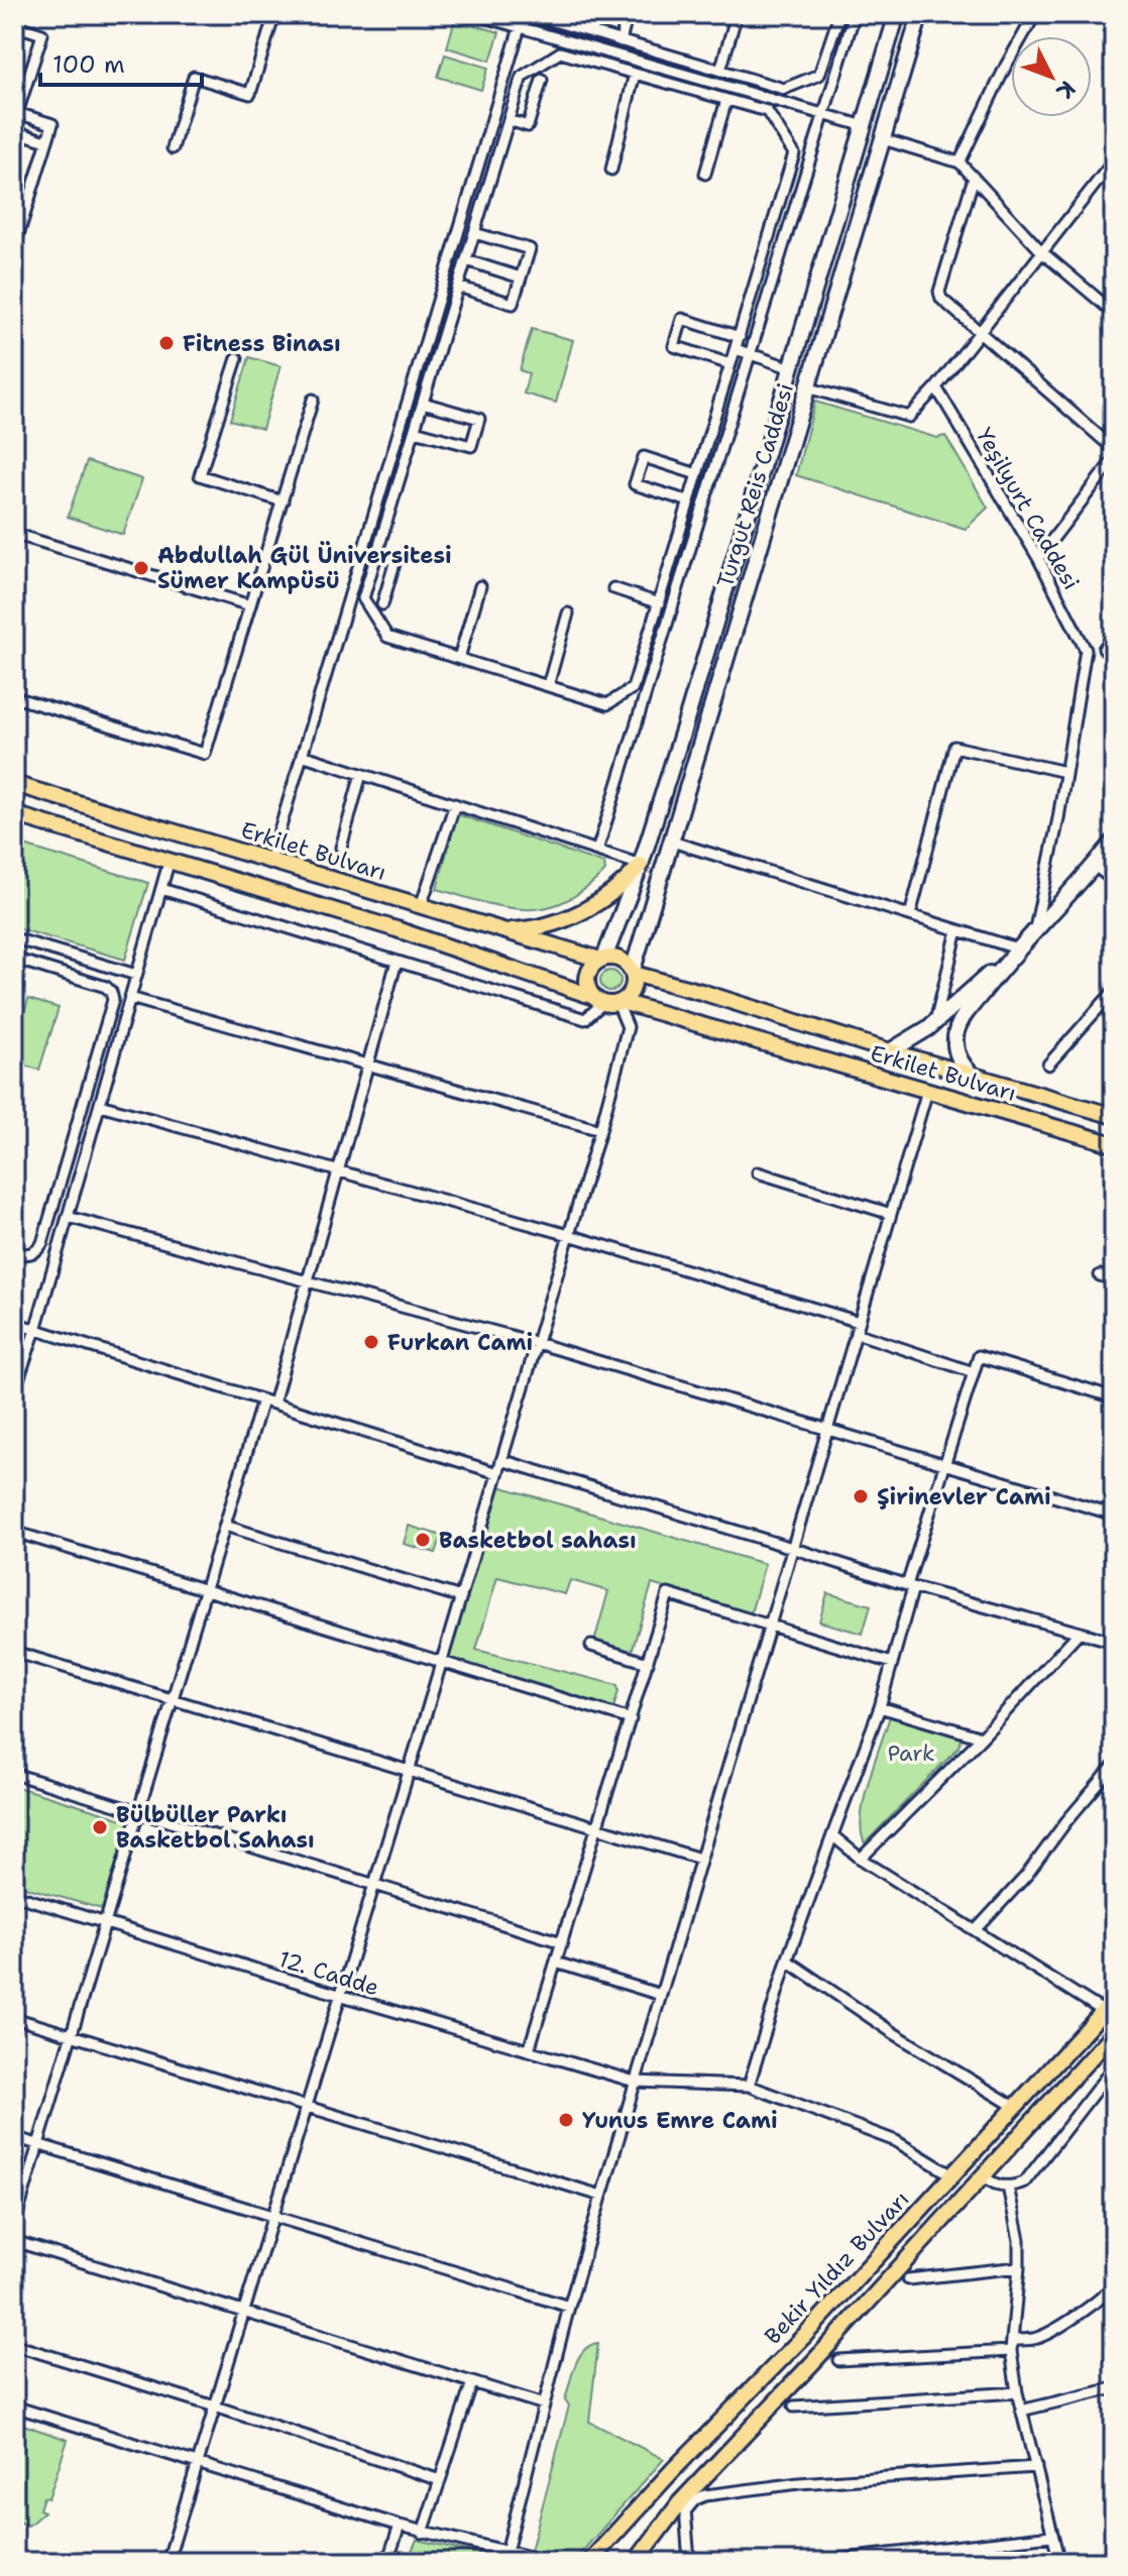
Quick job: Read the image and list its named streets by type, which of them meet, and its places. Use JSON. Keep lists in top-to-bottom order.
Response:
{
  "streets": {
    "main road": ["Erkilet Bulvarı", "Bekir Yıldız Bulvarı"],
    "street": ["Turgut Reis Caddesi", "Yeşilyurt Caddesi", "12. Cadde"]
  },
  "crossings": [
    ["Turgut Reis Caddesi", "Erkilet Bulvarı"],
    ["12. Cadde", "Bekir Yıldız Bulvarı"]
  ],
  "parks": ["Park"],
  "places": [
    "Fitness Binası",
    "Abdullah Gül Üniversitesi Sümer Kampüsü",
    "Furkan Cami",
    "Şirinevler Cami",
    "Basketbol sahası",
    "Bülbüller Parkı Basketbol Sahası",
    "Yunus Emre Cami"
  ],
  "scale_bar": "100 m",
  "north": "bottom right"
}
